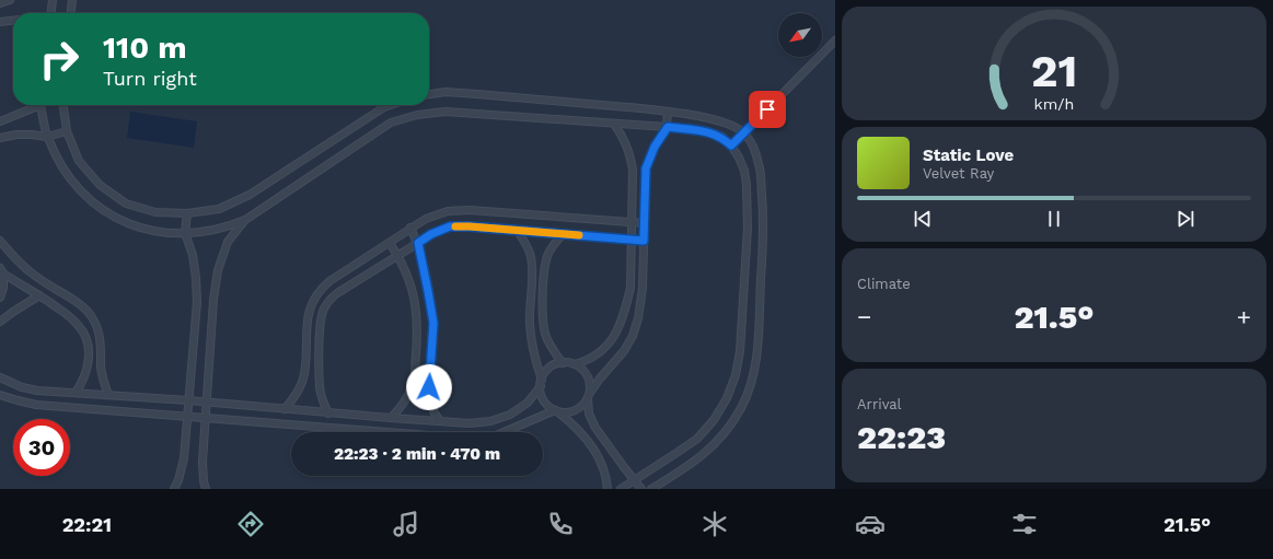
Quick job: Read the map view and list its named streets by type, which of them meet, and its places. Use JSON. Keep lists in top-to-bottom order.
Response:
{
  "north": "bottom left",
  "page": {
    "turn": ["110 m", "Turn right"],
    "song": ["Static Love", "Velvet Ray"],
    "tile": [
      "Climate",
      ["Arrival", "22:23"]
    ],
    "heat": ["−", "21.5°", "+"],
    "limit": "30",
    "trip": "22:23 · 2 min · 470 m",
    "tabs": ["22:21", "21.5°"],
    "gauge": ["21", "km/h"]
  }
}
